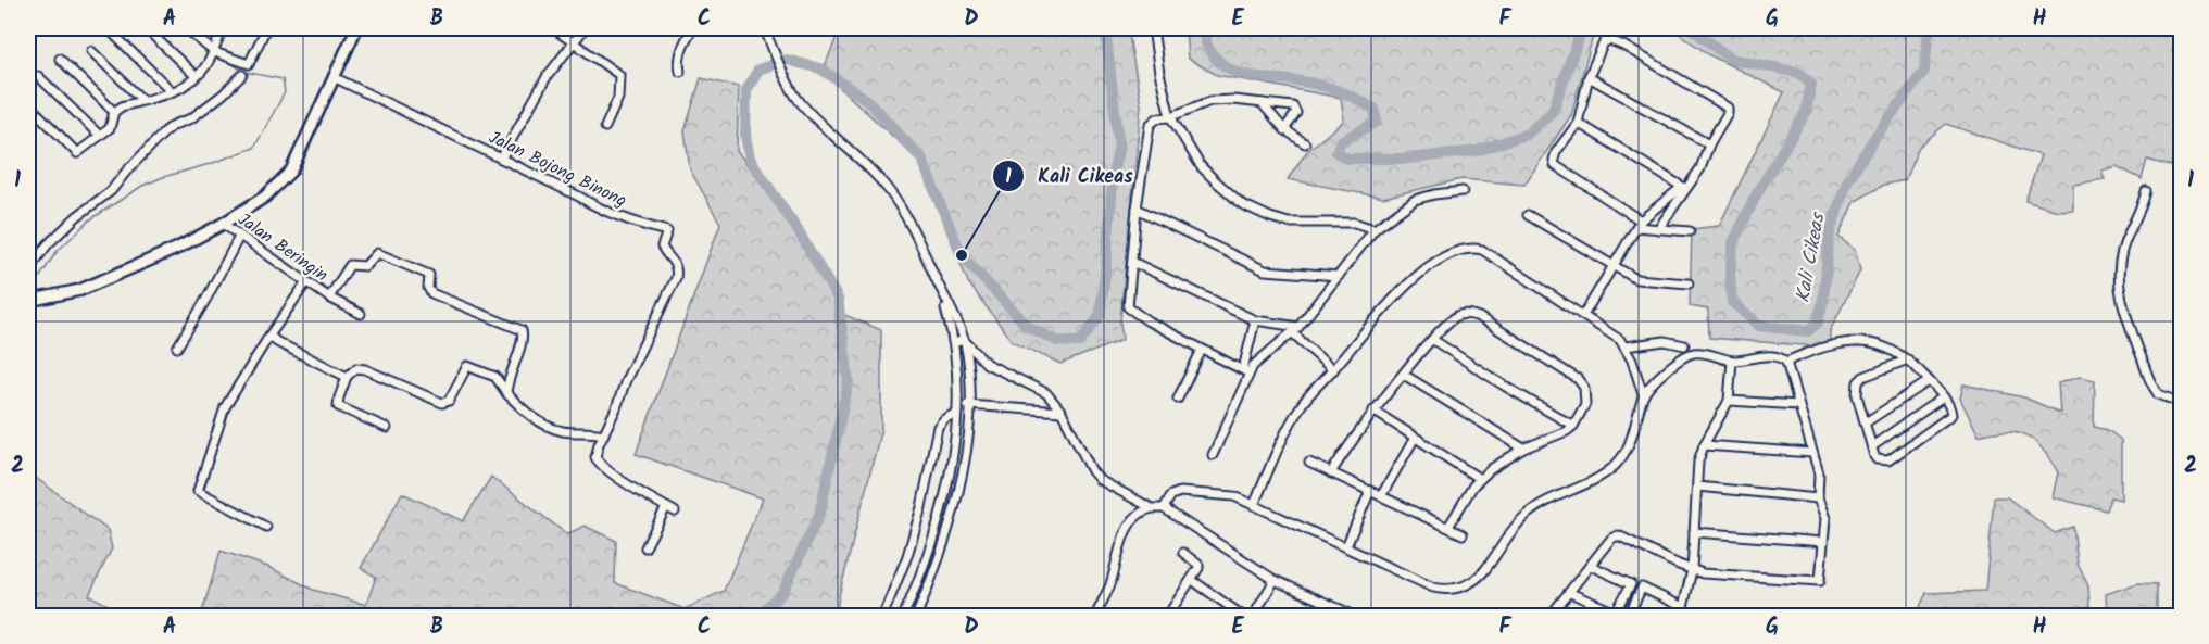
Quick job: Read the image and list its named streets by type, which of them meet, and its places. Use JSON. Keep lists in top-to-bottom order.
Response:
{
  "streets": {
    "street": ["Jalan Bojong Binong", "Jalan Beringin"]
  },
  "water": ["Kali Cikeas"],
  "places": ["Kali Cikeas"],
  "grid": {
    "columns": [
      "A",
      "B",
      "C",
      "D",
      "E",
      "F",
      "G",
      "H"
    ],
    "rows": ["1", "2"]
  }
}
